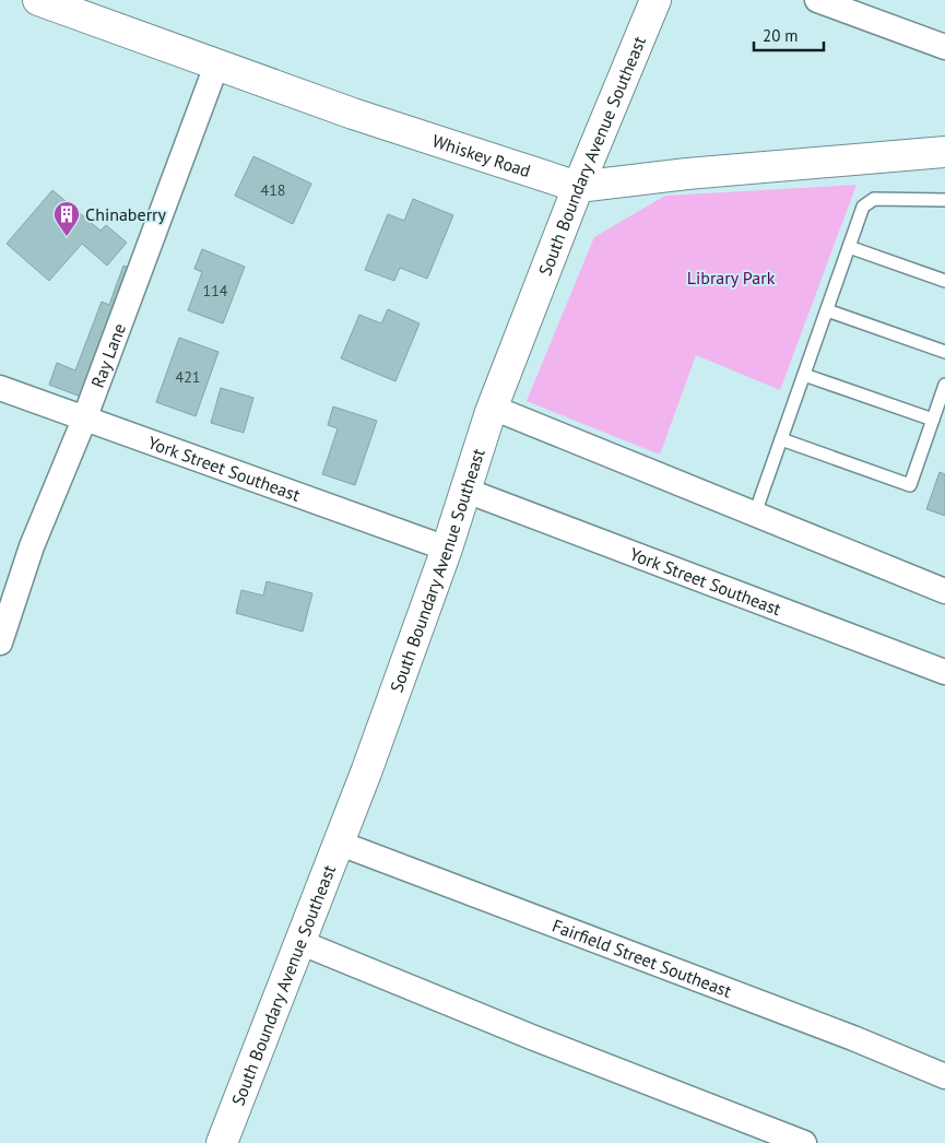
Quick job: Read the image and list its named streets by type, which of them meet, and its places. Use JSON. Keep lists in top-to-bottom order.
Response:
{
  "streets": {
    "street": [
      "Whiskey Road",
      "South Boundary Avenue Southeast",
      "Ray Lane",
      "York Street Southeast",
      "Fairfield Street Southeast"
    ]
  },
  "crossings": [
    ["Whiskey Road", "South Boundary Avenue Southeast"],
    ["Whiskey Road", "Ray Lane"],
    ["South Boundary Avenue Southeast", "York Street Southeast"],
    ["South Boundary Avenue Southeast", "Fairfield Street Southeast"],
    ["Ray Lane", "York Street Southeast"]
  ],
  "parks": ["Library Park"],
  "places": {
    "building": ["Chinaberry"]
  },
  "house_numbers": ["418", "114", "421"],
  "scale_bar": "20 m"
}
